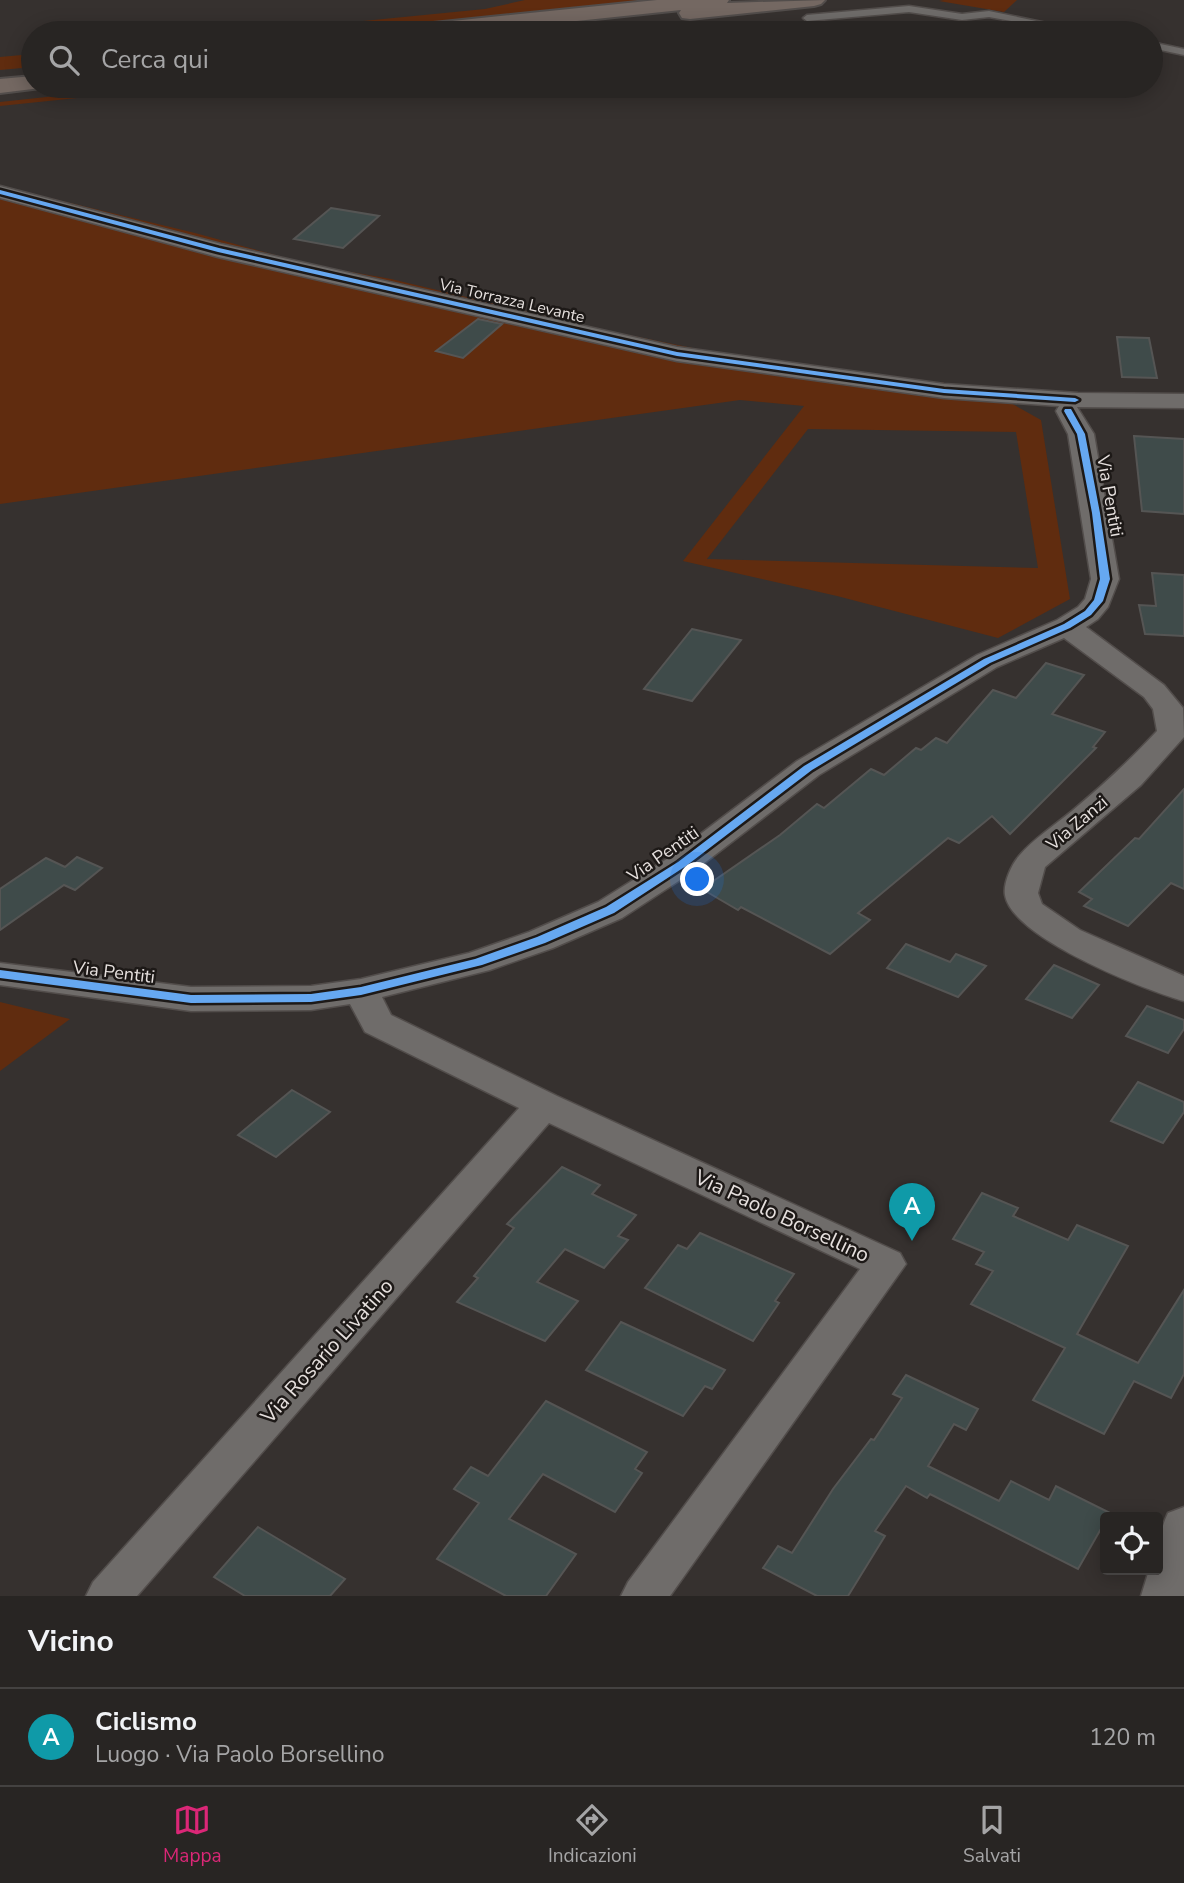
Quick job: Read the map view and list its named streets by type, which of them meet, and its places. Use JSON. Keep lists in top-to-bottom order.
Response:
{
  "streets": {
    "street": [
      "Via Torrazza Levante",
      "Via Pentiti",
      "Via Zanzi",
      "Via Paolo Borsellino",
      "Via Rosario Livatino"
    ]
  },
  "crossings": [
    ["Via Torrazza Levante", "Via Pentiti"],
    ["Via Pentiti", "Via Zanzi"],
    ["Via Pentiti", "Via Paolo Borsellino"],
    ["Via Paolo Borsellino", "Via Rosario Livatino"]
  ],
  "page": {
    "search": "Cerca qui",
    "pins": "A",
    "heading": "Vicino",
    "list": [
      {
        "mark": "A",
        "name": "Ciclismo",
        "note": "Luogo · Via Paolo Borsellino",
        "value": "120 m"
      }
    ],
    "nav": ["Mappa", "Indicazioni", "Salvati"]
  }
}
